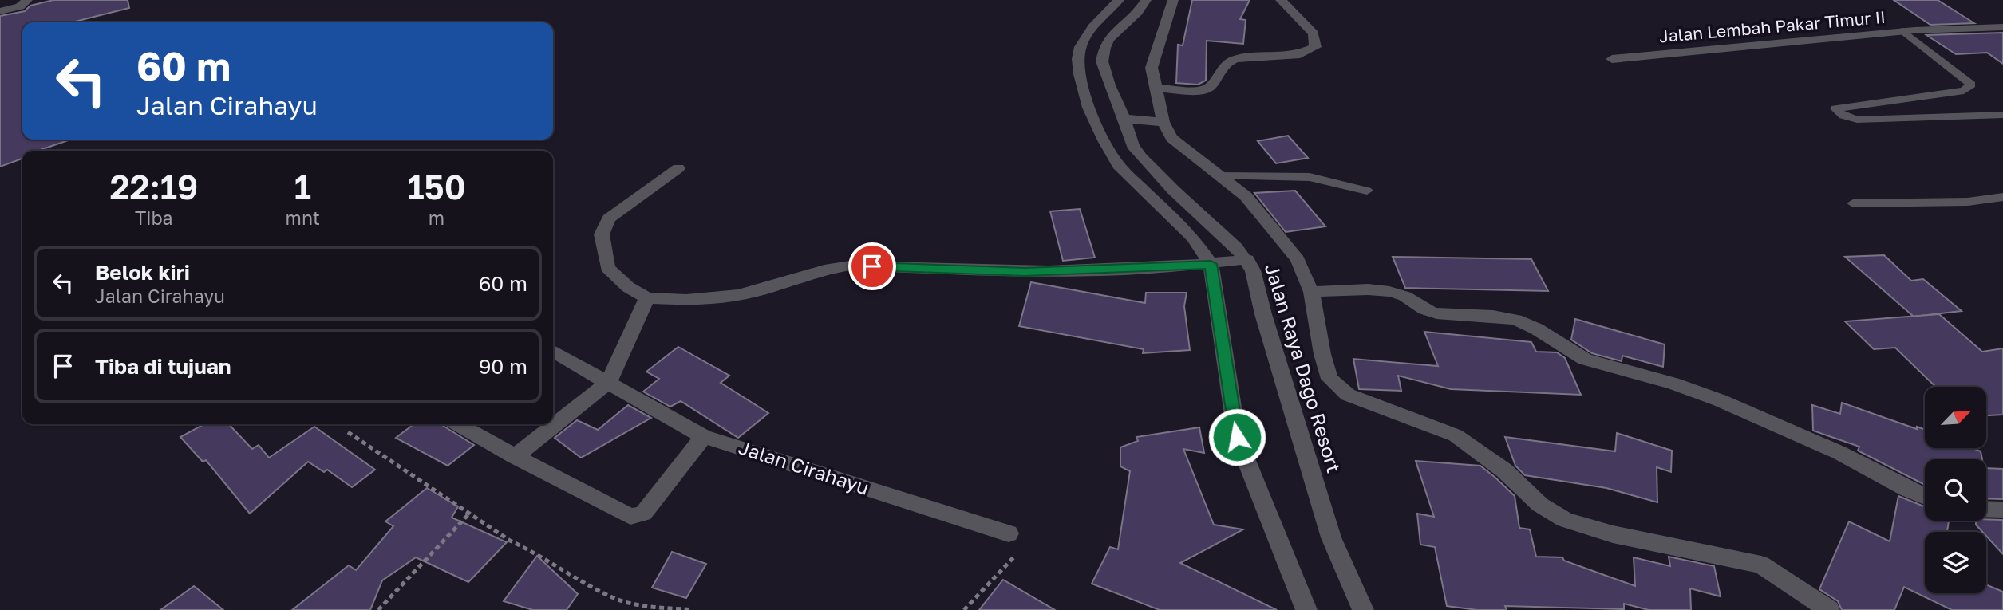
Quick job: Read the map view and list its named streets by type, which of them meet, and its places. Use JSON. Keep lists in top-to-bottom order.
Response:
{
  "streets": {
    "street": ["Jalan Lembah Pakar Timur II", "Jalan Raya Dago Resort", "Jalan Cirahayu"]
  },
  "north": "top right",
  "page": {
    "turn": ["60 m", "Jalan Cirahayu"],
    "eta": [
      "22:19",
      "Tiba",
      "1",
      "mnt",
      "150",
      "m"
    ],
    "list": [
      {
        "name": "Belok kiri",
        "note": "Jalan Cirahayu",
        "value": "60 m"
      },
      {
        "name": "Tiba di tujuan",
        "value": "90 m"
      }
    ]
  }
}
